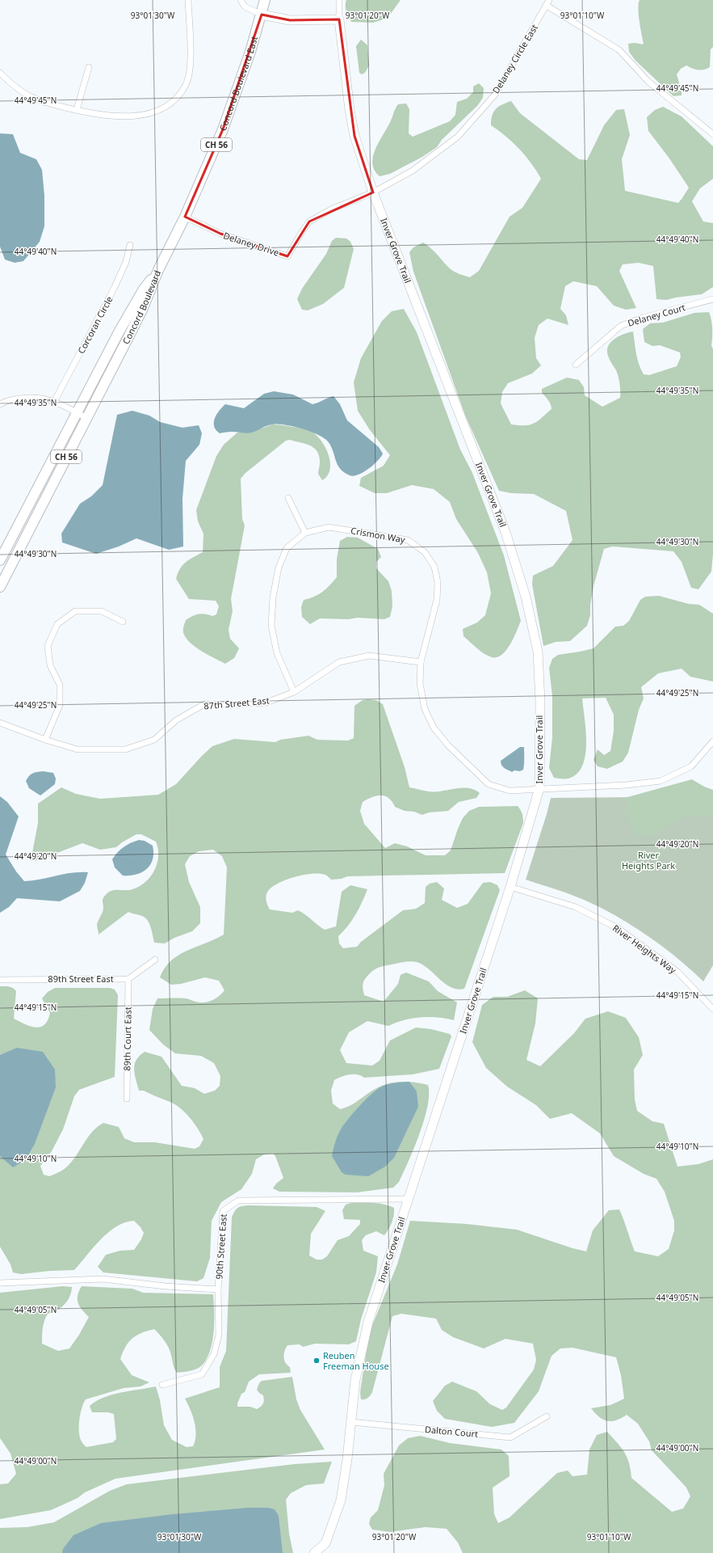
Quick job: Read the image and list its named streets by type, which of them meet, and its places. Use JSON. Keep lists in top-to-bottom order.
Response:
{
  "streets": {
    "main road": ["Concord Boulevard East", "CH 56", "Concord Boulevard"],
    "street": [
      "Delaney Circle East",
      "Delaney Drive",
      "Inver Grove Trail",
      "Delaney Court",
      "Corcoran Circle",
      "Crismon Way",
      "87th Street East",
      "River Heights Way",
      "89th Street East",
      "89th Court East",
      "90th Street East",
      "Dalton Court"
    ]
  },
  "crossings": [
    ["Delaney Circle East", "Delaney Drive"],
    ["Delaney Circle East", "Inver Grove Trail"],
    ["Concord Boulevard East", "Delaney Drive"],
    ["Concord Boulevard East", "Concord Boulevard"],
    ["Delaney Drive", "Inver Grove Trail"],
    ["Inver Grove Trail", "Crismon Way"],
    ["Inver Grove Trail", "River Heights Way"],
    ["Inver Grove Trail", "90th Street East"],
    ["Inver Grove Trail", "Dalton Court"],
    ["Crismon Way", "87th Street East"],
    ["89th Street East", "89th Court East"]
  ],
  "parks": ["River Heights Park"],
  "places": ["Reuben Freeman House"],
  "coordinates": [
    "93°01'30\"W",
    "93°01'20\"W",
    "93°01'10\"W",
    "44°49'45\"N",
    "44°49'40\"N",
    "44°49'35\"N",
    "44°49'30\"N",
    "44°49'25\"N",
    "44°49'20\"N",
    "44°49'15\"N",
    "44°49'10\"N",
    "44°49'05\"N",
    "44°49'00\"N"
  ]
}
